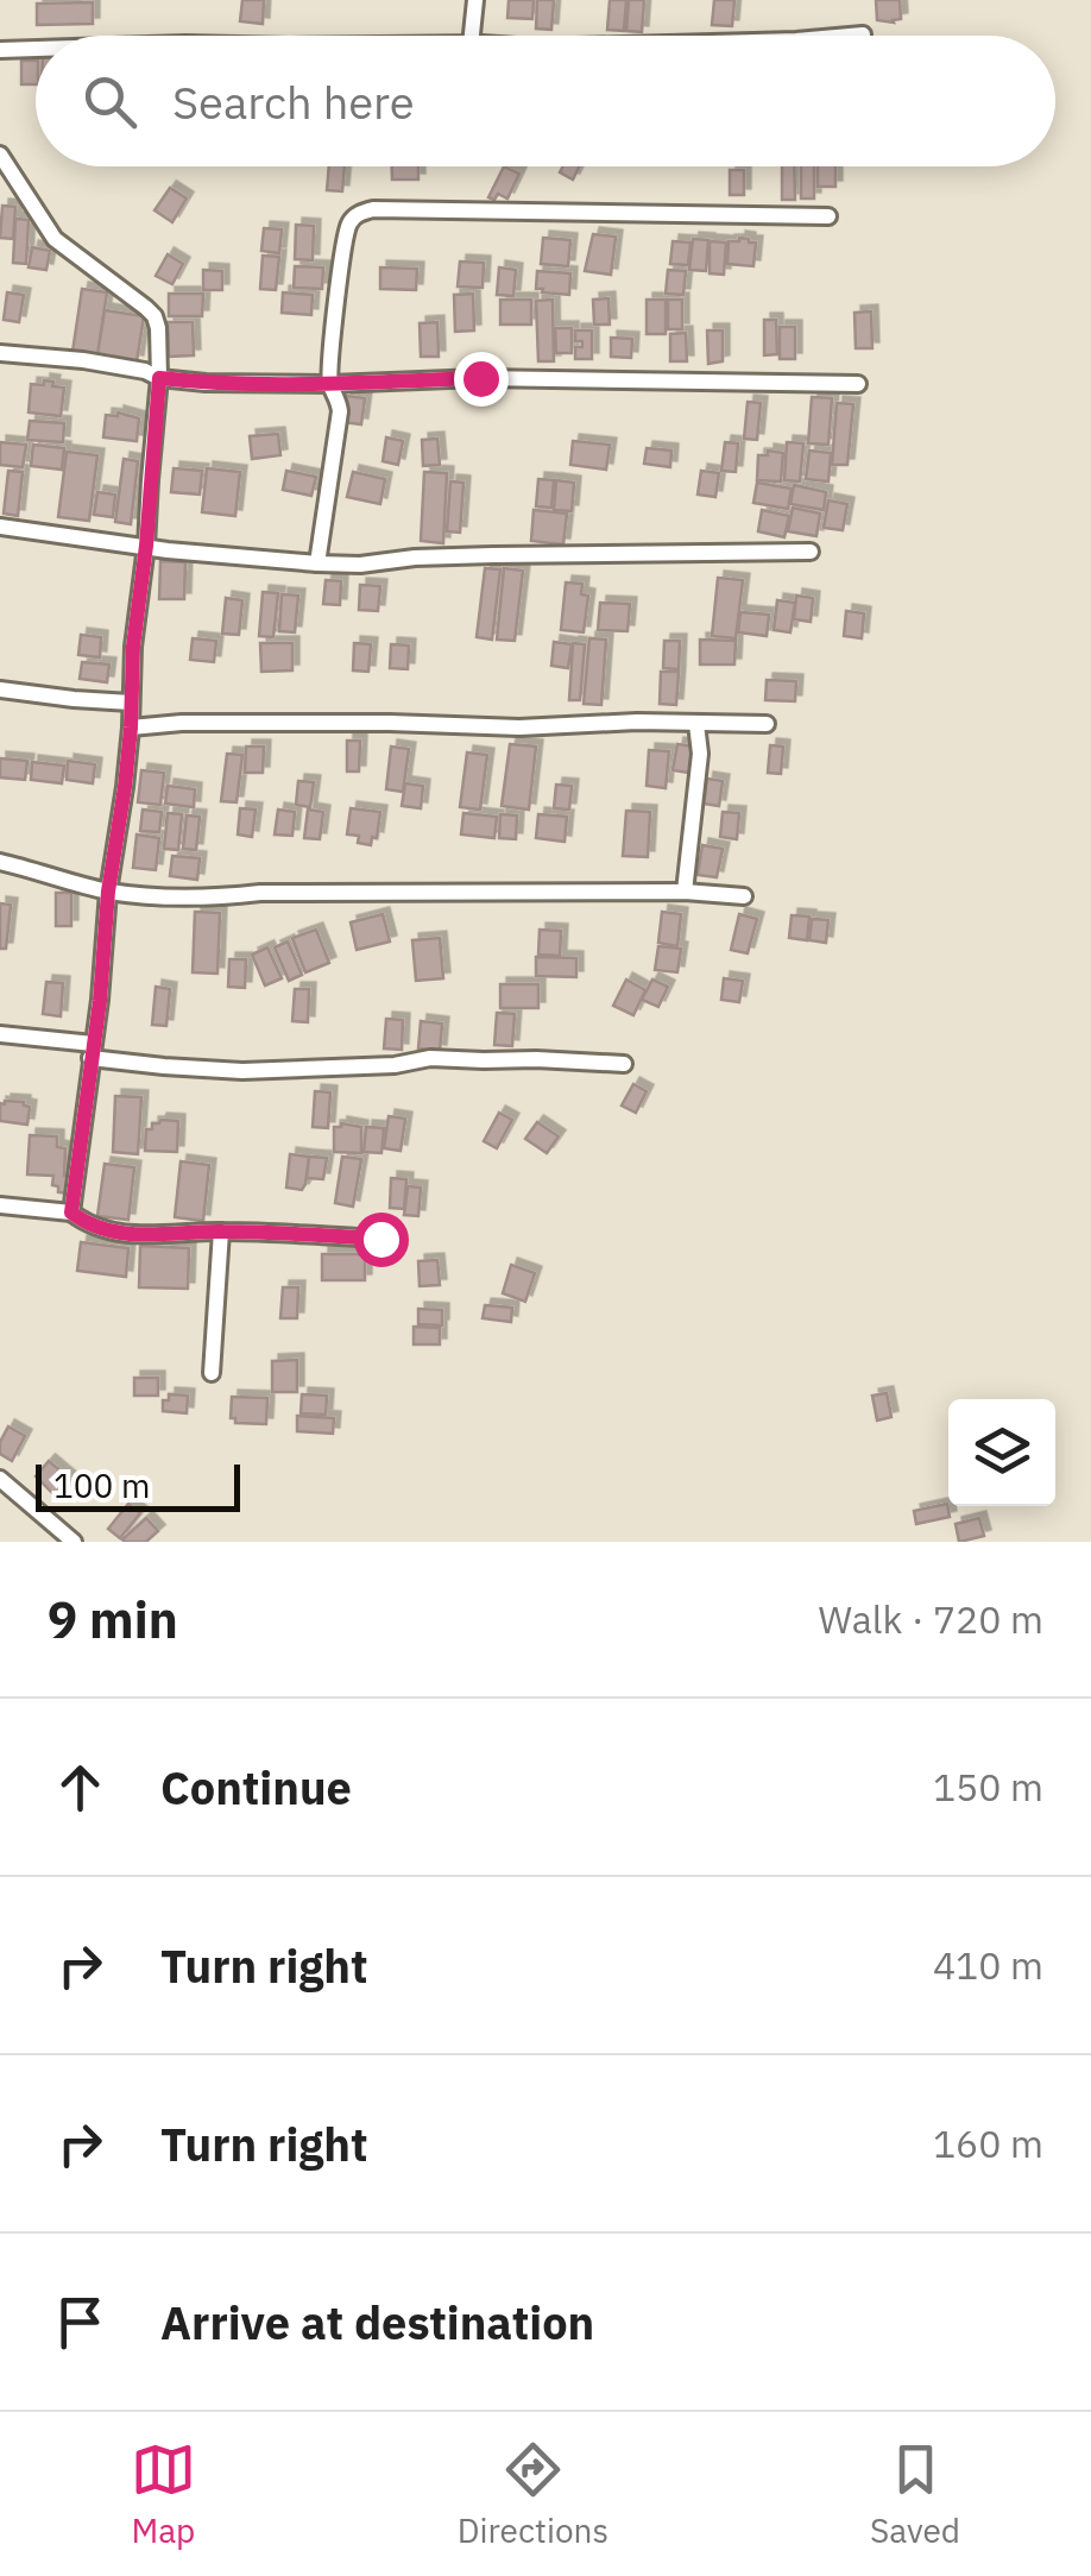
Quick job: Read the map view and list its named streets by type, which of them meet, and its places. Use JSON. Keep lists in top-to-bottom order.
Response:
{
  "scale_bar": "100 m",
  "page": {
    "search": "Search here",
    "scale": "100 m",
    "heading": ["9 min", "Walk · 720 m"],
    "list": [
      ["Continue", "150 m"],
      ["Turn right", "410 m"],
      ["Turn right", "160 m"],
      "Arrive at destination"
    ],
    "nav": ["Map", "Directions", "Saved"]
  }
}
